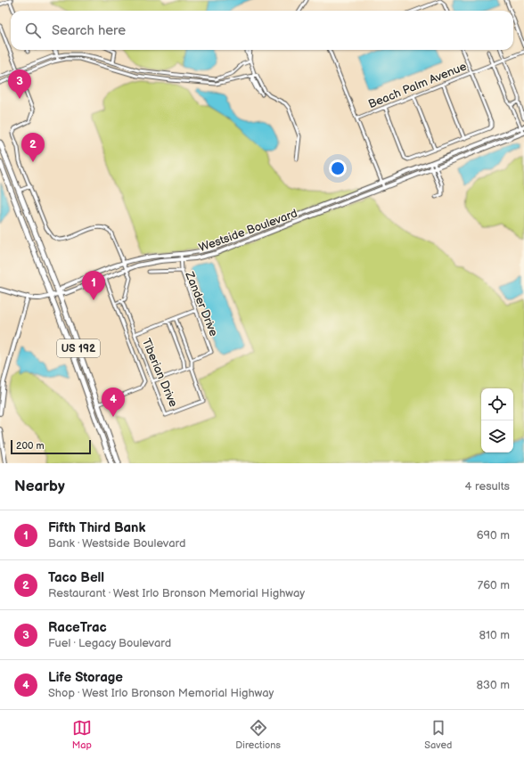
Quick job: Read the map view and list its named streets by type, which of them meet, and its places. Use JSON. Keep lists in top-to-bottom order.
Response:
{
  "streets": {
    "highway": ["US 192"],
    "street": [
      "Beach Palm Avenue",
      "Westside Boulevard",
      "Zander Drive",
      "Tiberian Drive"
    ]
  },
  "crossings": [
    ["Westside Boulevard", "US 192"],
    ["Zander Drive", "Tiberian Drive"]
  ],
  "scale_bar": "200 m",
  "page": {
    "search": "Search here",
    "pins": [
      "3",
      "2",
      "1",
      "4"
    ],
    "scale": "200 m",
    "heading": ["Nearby", "4 results"],
    "list": [
      {
        "mark": "1",
        "name": "Fifth Third Bank",
        "note": "Bank · Westside Boulevard",
        "value": "690 m"
      },
      {
        "mark": "2",
        "name": "Taco Bell",
        "note": "Restaurant · West Irlo Bronson Memorial Highway",
        "value": "760 m"
      },
      {
        "mark": "3",
        "name": "RaceTrac",
        "note": "Fuel · Legacy Boulevard",
        "value": "810 m"
      },
      {
        "mark": "4",
        "name": "Life Storage",
        "note": "Shop · West Irlo Bronson Memorial Highway",
        "value": "830 m"
      }
    ],
    "nav": ["Map", "Directions", "Saved"]
  }
}
